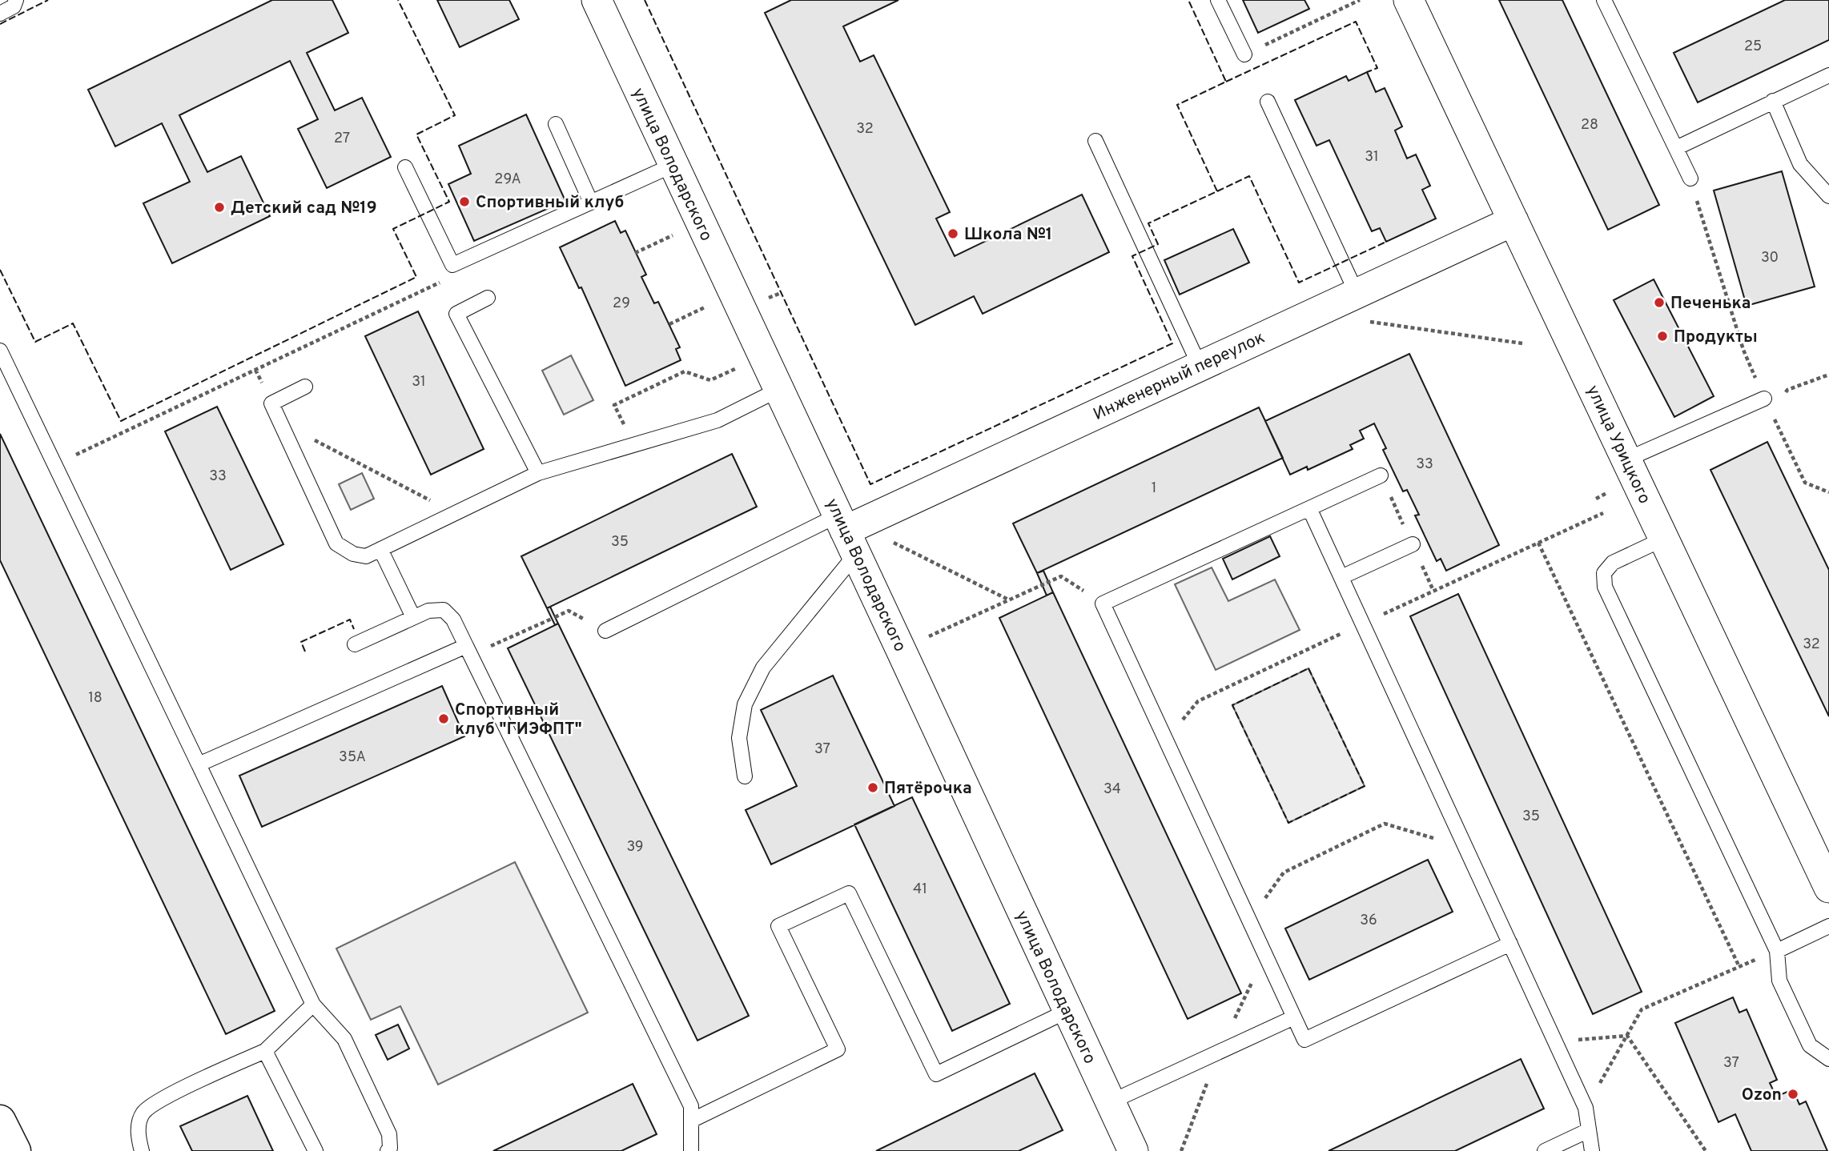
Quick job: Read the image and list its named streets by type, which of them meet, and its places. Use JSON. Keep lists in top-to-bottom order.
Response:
{
  "streets": {
    "street": ["улица Володарского", "Инженерный переулок", "улица Урицкого"]
  },
  "crossings": [
    ["улица Володарского", "Инженерный переулок"],
    ["Инженерный переулок", "улица Урицкого"]
  ],
  "places": [
    "Спортивный клуб",
    "Детский сад №19",
    "Школа №1",
    "Печенька",
    "Продукты",
    "Спортивный клуб \"ГИЭФПТ\"",
    "Пятёрочка",
    "Ozon"
  ],
  "house_numbers": [
    "25",
    "28",
    "32",
    "27",
    "31",
    "29А",
    "30",
    "29",
    "31",
    "33",
    "33",
    "1",
    "35",
    "32",
    "18",
    "37",
    "35А",
    "34",
    "35",
    "39",
    "41",
    "36",
    "37"
  ]
}
